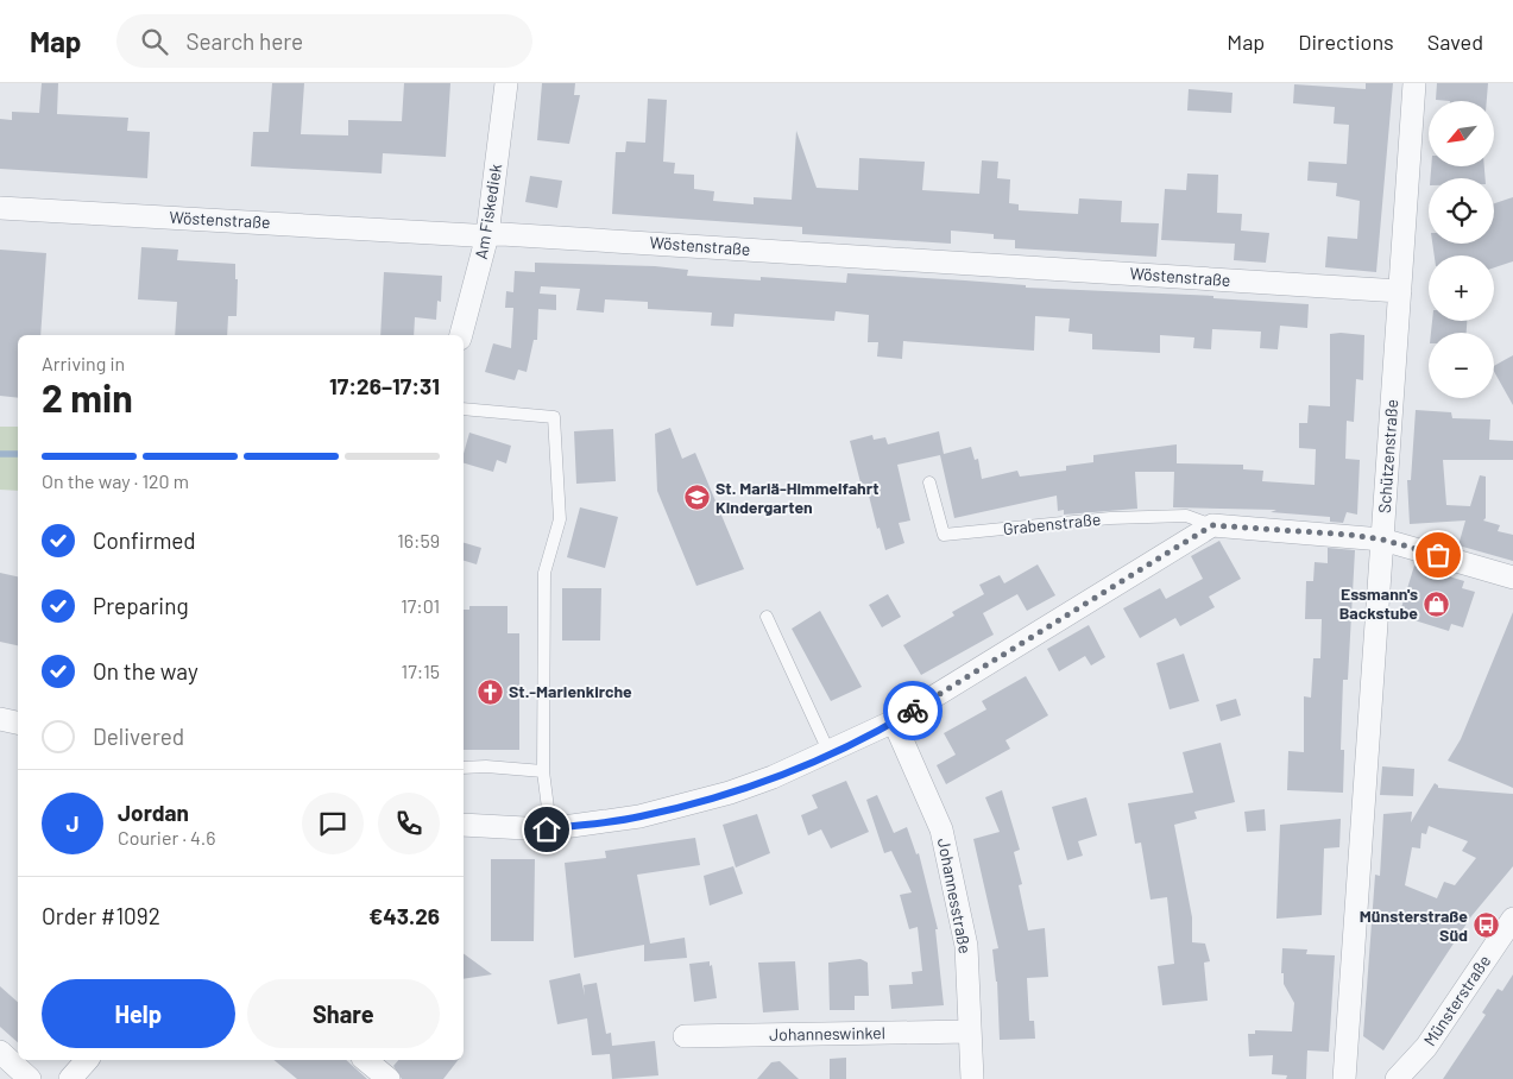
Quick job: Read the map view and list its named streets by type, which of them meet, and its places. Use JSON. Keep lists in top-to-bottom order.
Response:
{
  "streets": {
    "street": [
      "Am Fiskediek",
      "Wöstenstraße",
      "Schützenstraße",
      "Grabenstraße",
      "Johannesstraße",
      "Münsterstraße",
      "Johanneswinkel"
    ]
  },
  "crossings": [
    ["Am Fiskediek", "Wöstenstraße"],
    ["Wöstenstraße", "Schützenstraße"],
    ["Schützenstraße", "Grabenstraße"],
    ["Johannesstraße", "Johanneswinkel"]
  ],
  "places": {
    "school or university": ["St. Mariä-Himmelfahrt Kindergarten"],
    "shop": ["Essmann's Backstube"],
    "church": ["St.-Marienkirche"],
    "bus stop": ["Münsterstraße Süd"]
  },
  "north": "bottom left",
  "page": {
    "header": "Map",
    "search": "Search here",
    "nav": ["Map", "Directions", "Saved"],
    "map_buttons": ["+", "−"],
    "heading": ["2 min", "Arriving in", "17:26–17:31"],
    "panel": [
      "Jordan",
      "Courier · 4.6",
      "Order #1092",
      "€43.26"
    ],
    "bar": "On the way · 120 m",
    "list": [
      ["Confirmed", "16:59"],
      ["Preparing", "17:01"],
      ["On the way", "17:15"],
      "Delivered"
    ],
    "round": "J",
    "buttons": ["Help", "Share"]
  }
}
